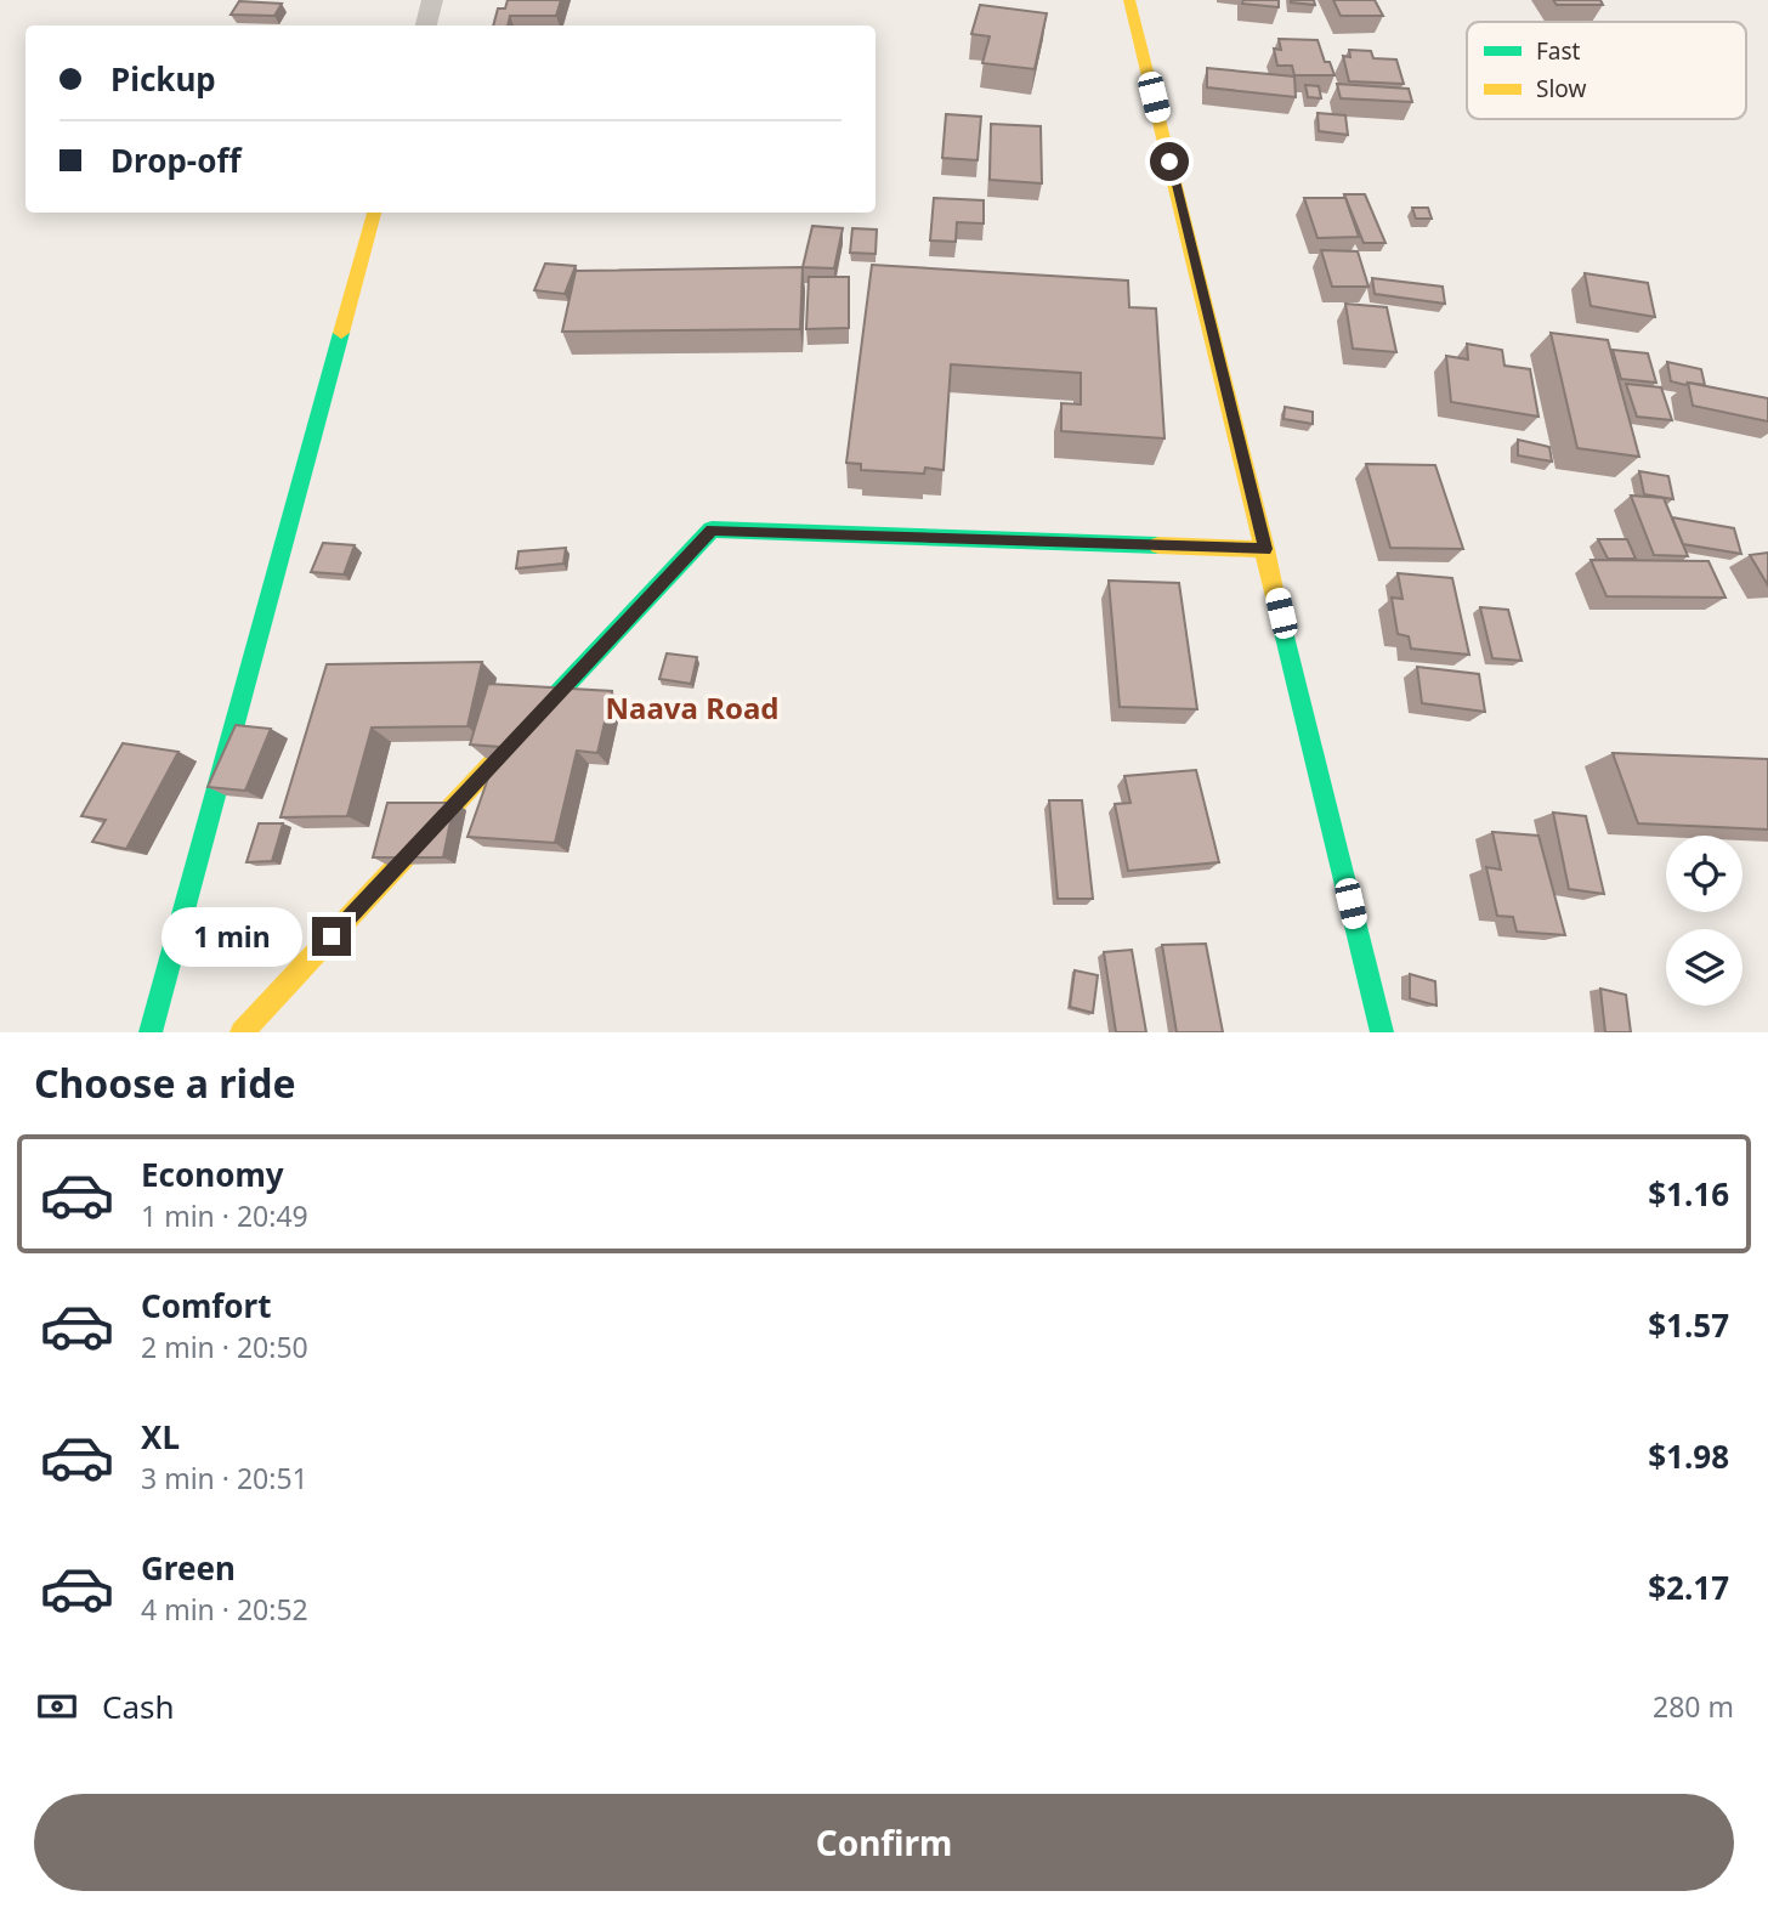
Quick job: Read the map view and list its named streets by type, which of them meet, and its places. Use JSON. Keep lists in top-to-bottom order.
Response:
{
  "districts": ["Naava Road"],
  "legend": ["Fast", "Slow"],
  "page": {
    "banner": ["Pickup", "Drop-off"],
    "bubble": "1 min",
    "heading": "Choose a ride",
    "list": [
      {
        "name": "Economy",
        "note": "1 min · 20:49",
        "value": "$1.16"
      },
      {
        "name": "Comfort",
        "note": "2 min · 20:50",
        "value": "$1.57"
      },
      {
        "name": "XL",
        "note": "3 min · 20:51",
        "value": "$1.98"
      },
      {
        "name": "Green",
        "note": "4 min · 20:52",
        "value": "$2.17"
      }
    ],
    "pay": ["Cash", "280 m"],
    "buttons": "Confirm"
  }
}
